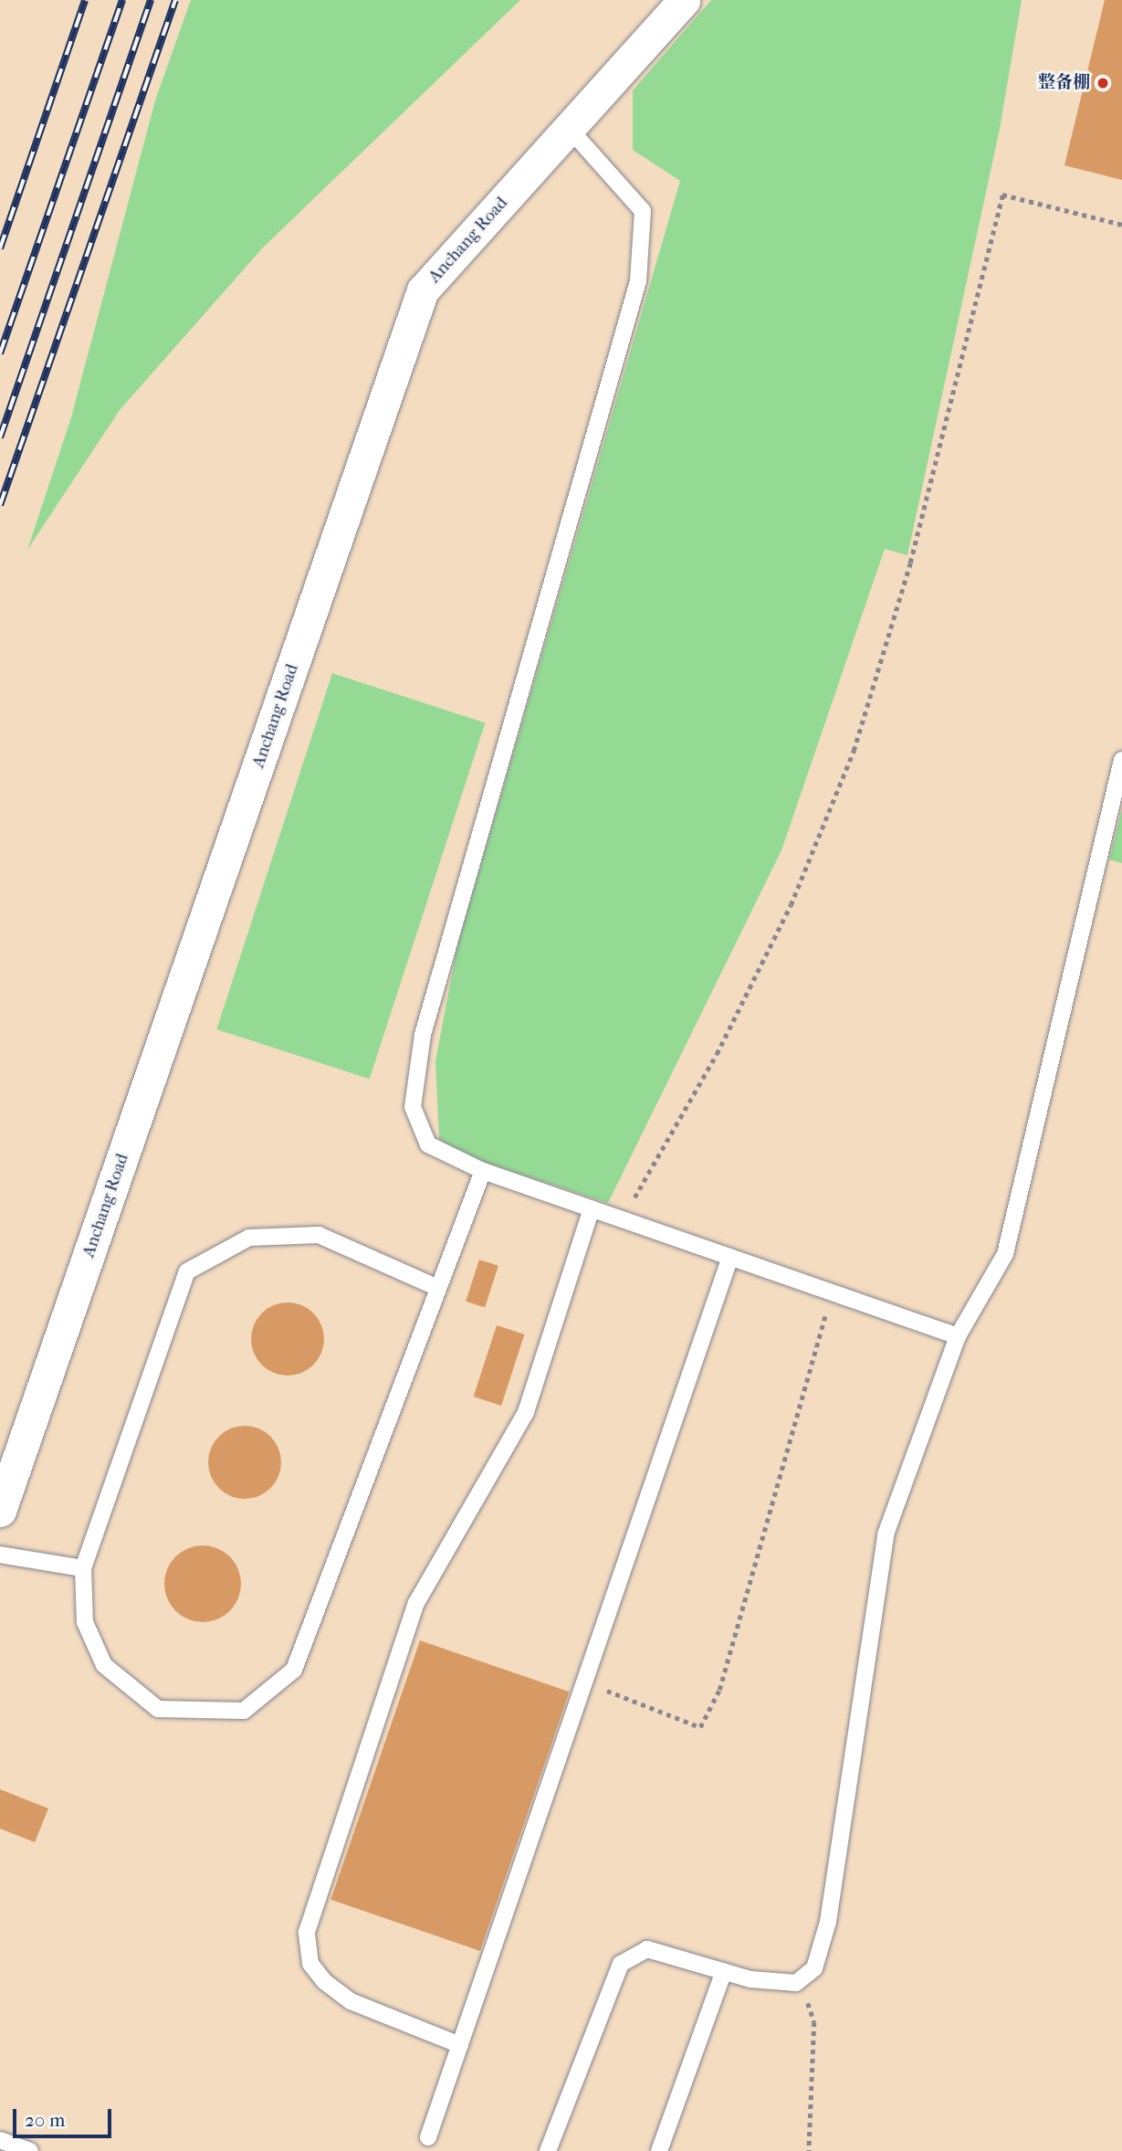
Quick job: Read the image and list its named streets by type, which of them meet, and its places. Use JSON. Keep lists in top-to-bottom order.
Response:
{
  "streets": {
    "street": ["Anchang Road"]
  },
  "places": ["整备棚"],
  "scale_bar": "20 m"
}
